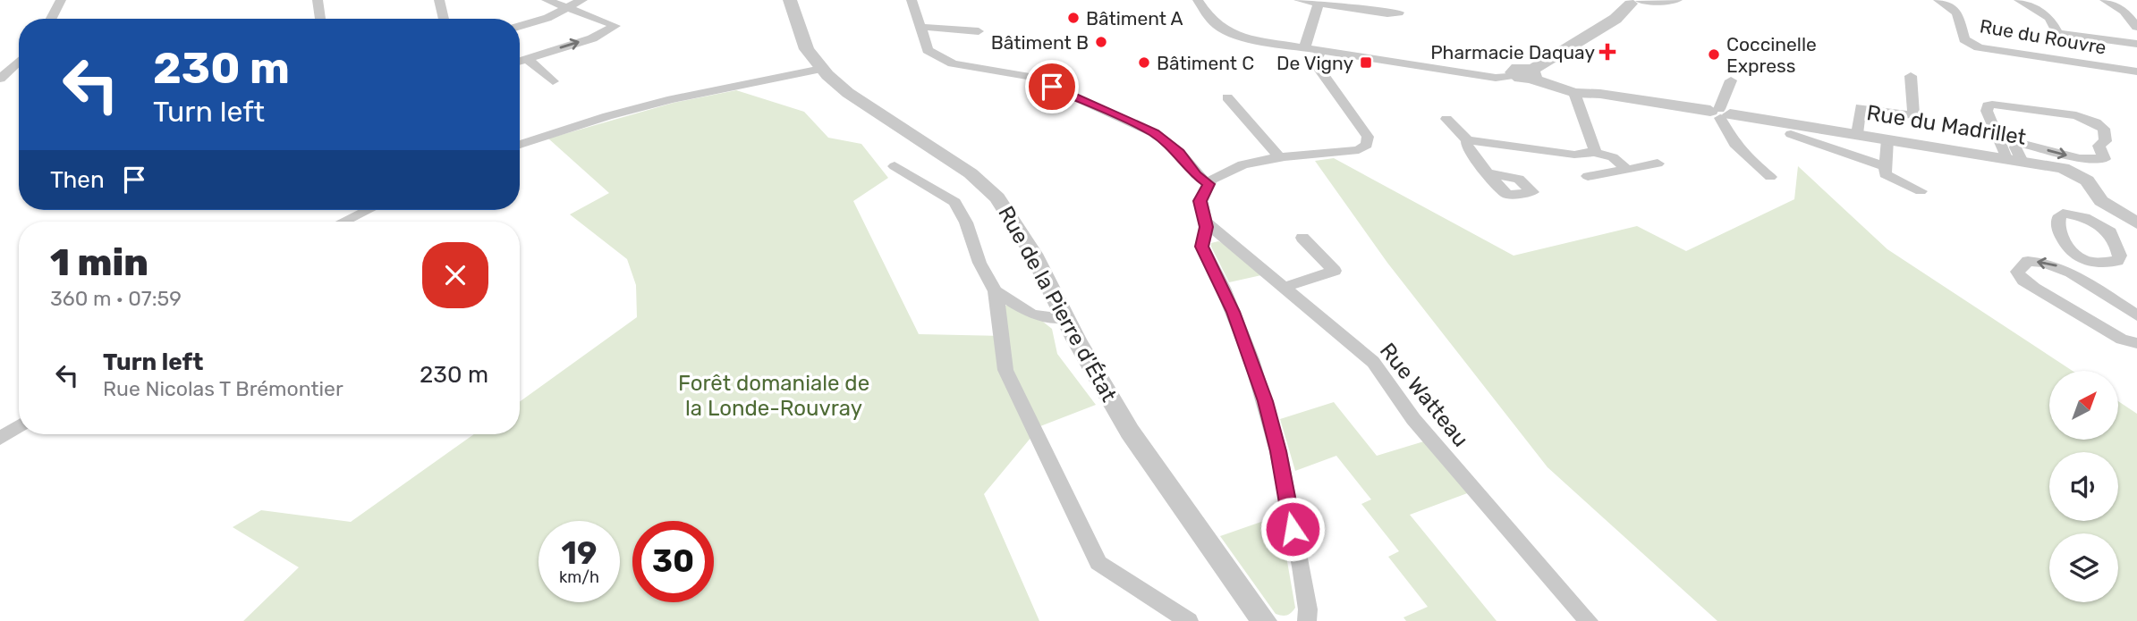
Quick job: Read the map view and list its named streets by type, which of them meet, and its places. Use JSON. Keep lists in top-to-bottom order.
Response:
{
  "streets": {
    "street": [
      "Rue du Rouvre",
      "Rue du Madrillet",
      "Rue de la Pierre d'État",
      "Rue Watteau"
    ]
  },
  "parks": ["Forêt domaniale de la Londe-Rouvray"],
  "places": {
    "other": [
      "Bâtiment A",
      "Bâtiment B",
      "Coccinelle Express",
      "Bâtiment C"
    ],
    "health": ["Pharmacie Daquay"],
    "transit": ["De Vigny"]
  },
  "north": "top right",
  "page": {
    "turn": ["230 m", "Turn left"],
    "then": "Then",
    "heading": ["1 min", "360 m · 07:59"],
    "list": [
      {
        "name": "Turn left",
        "note": "Rue Nicolas T Brémontier",
        "value": "230 m"
      }
    ],
    "speed": "19 km/h",
    "limit": "30"
  }
}
